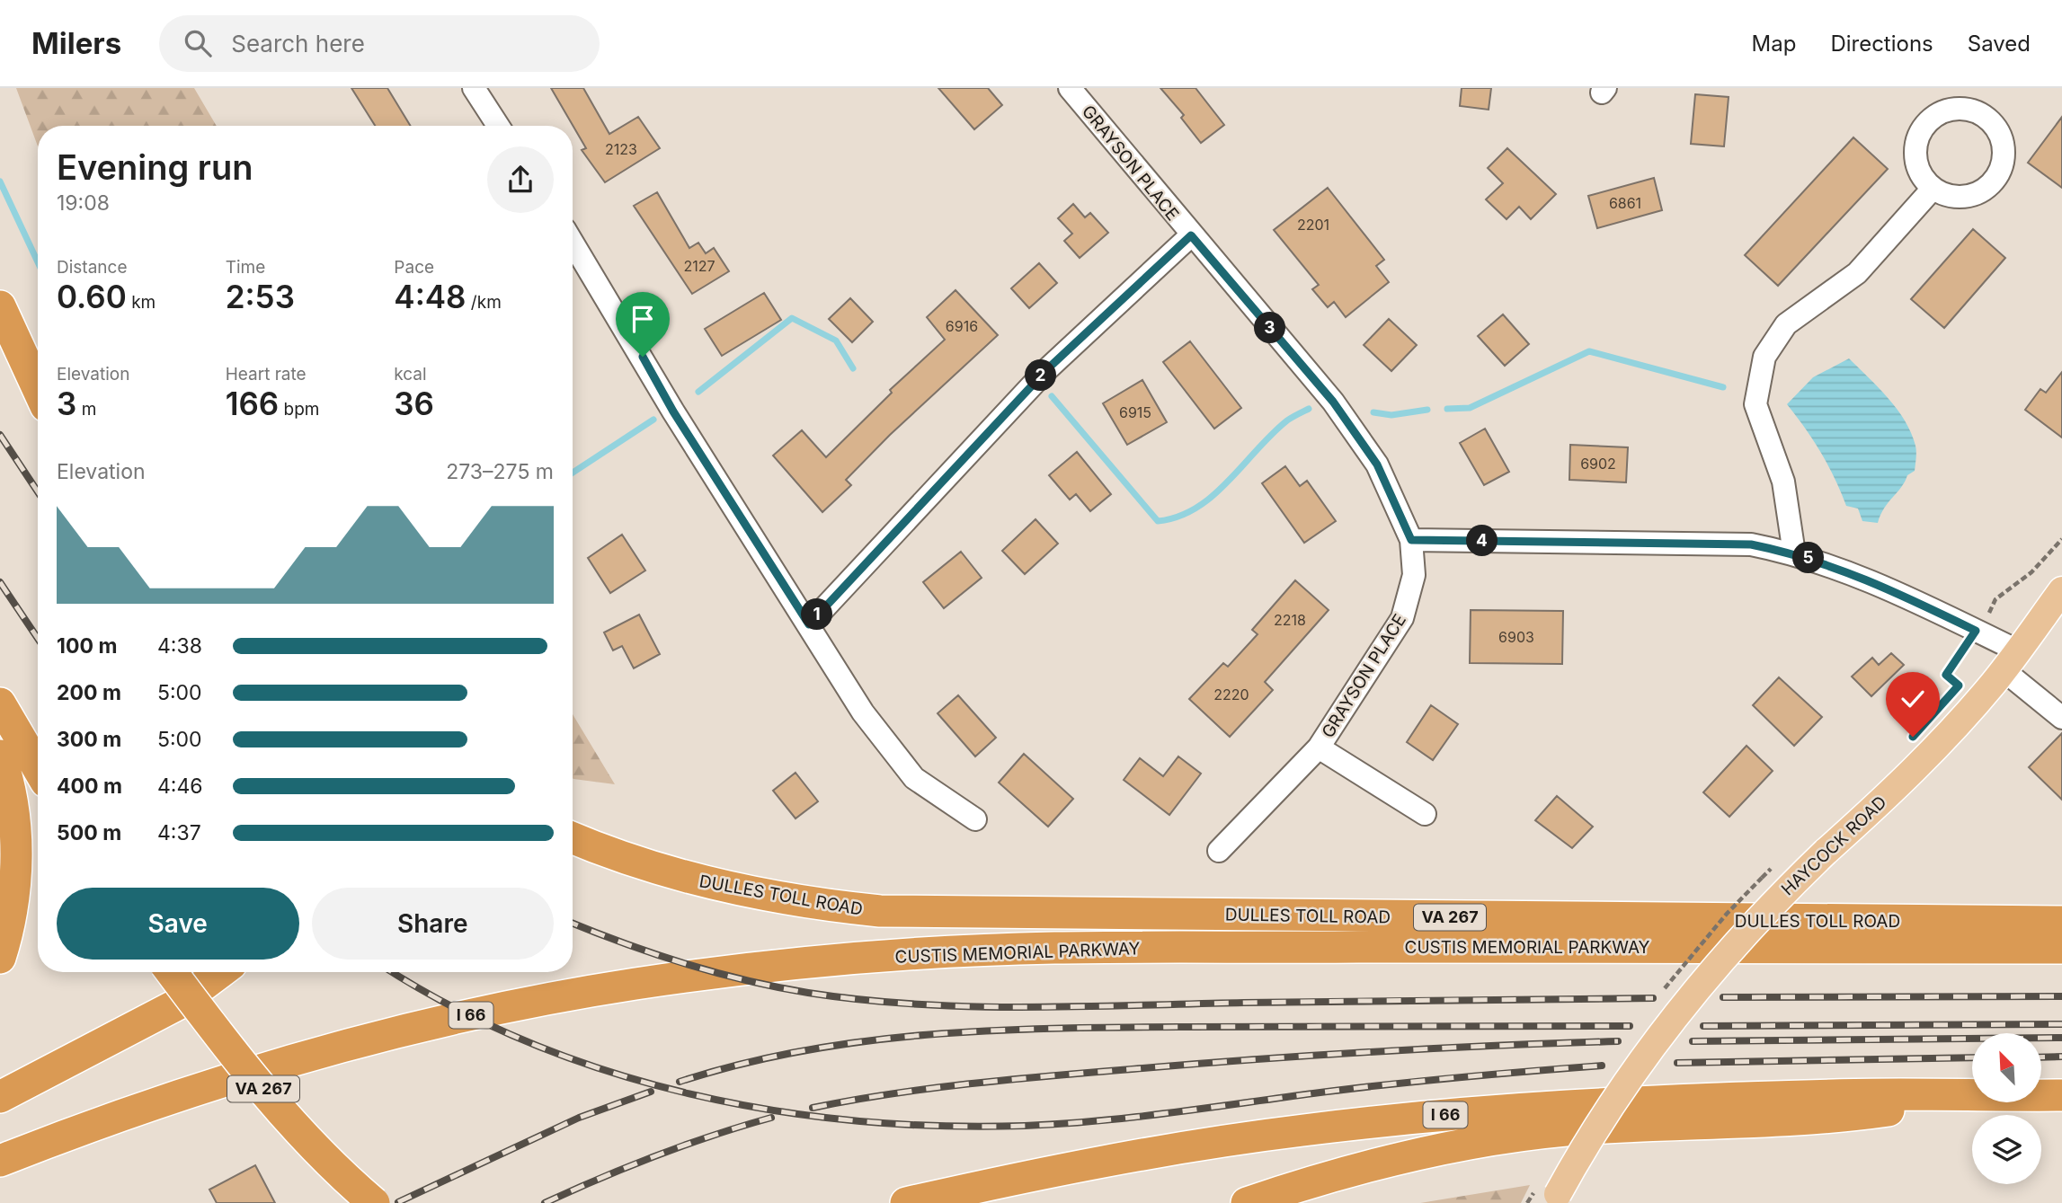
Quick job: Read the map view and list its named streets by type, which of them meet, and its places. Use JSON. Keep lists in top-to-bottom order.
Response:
{
  "streets": {
    "highway": [
      "DULLES TOLL ROAD",
      "VA 267",
      "CUSTIS MEMORIAL PARKWAY",
      "I 66"
    ],
    "main road": ["HAYCOCK ROAD"],
    "street": ["GRAYSON PLACE"]
  },
  "house_numbers": [
    "2123",
    "6861",
    "2201",
    "2127",
    "6916",
    "6915",
    "6902",
    "2218",
    "6903",
    "2220"
  ],
  "north": "top left",
  "page": {
    "header": "Milers",
    "search": "Search here",
    "nav": ["Map", "Directions", "Saved"],
    "heading": ["Evening run", "19:08"],
    "stats": [
      ["Distance", "0.60 km"],
      ["Time", "2:53"],
      ["Pace", "4:48 /km"],
      ["Elevation", "3 m"],
      ["Heart rate", "166 bpm"],
      ["kcal", "36"]
    ],
    "pins": [
      "3",
      "2",
      "4",
      "5",
      "1"
    ],
    "chart": ["Elevation", "273–275 m"],
    "list": [
      {
        "name": "100 m",
        "note": "4:38"
      },
      {
        "name": "200 m",
        "note": "5:00"
      },
      {
        "name": "300 m",
        "note": "5:00"
      },
      {
        "name": "400 m",
        "note": "4:46"
      },
      {
        "name": "500 m",
        "note": "4:37"
      }
    ],
    "buttons": ["Save", "Share"]
  }
}
